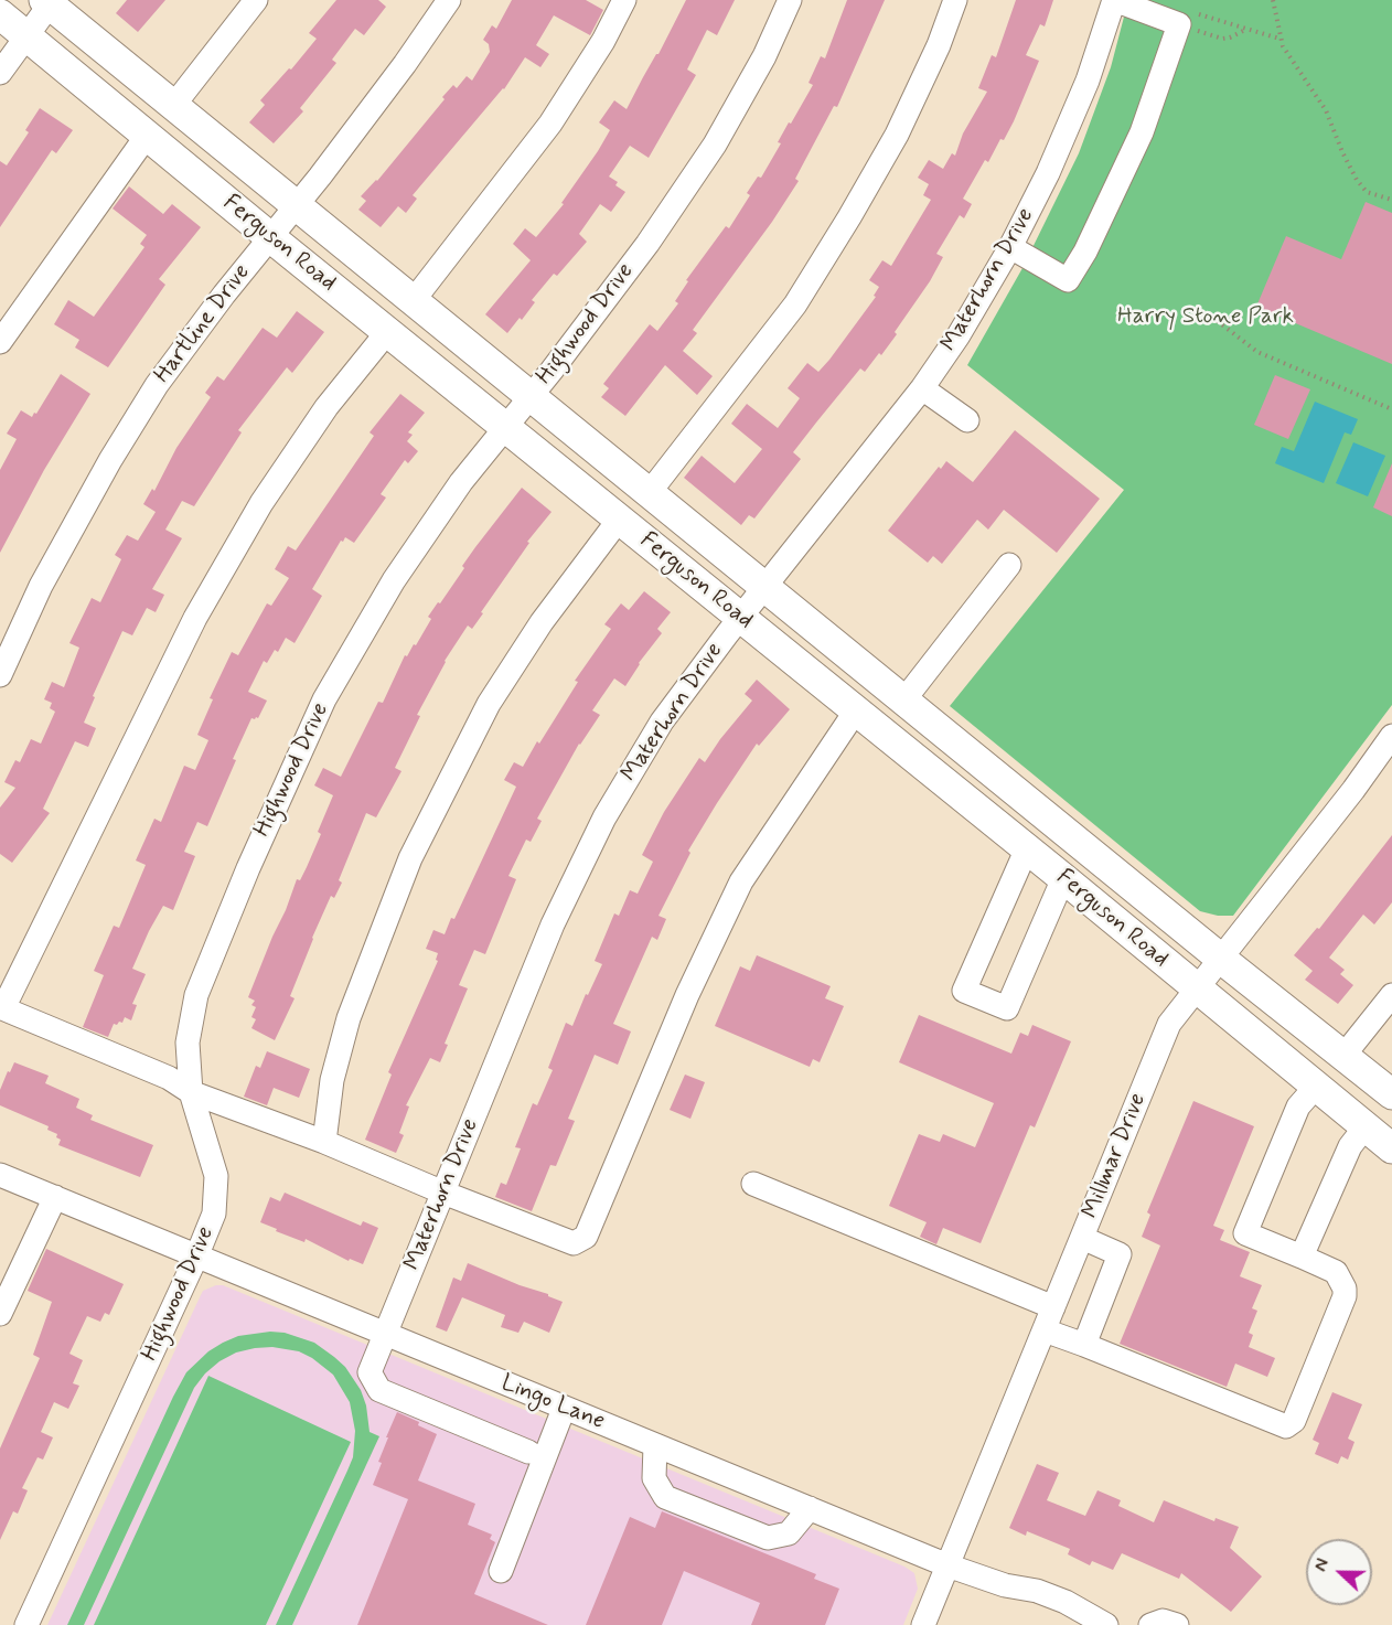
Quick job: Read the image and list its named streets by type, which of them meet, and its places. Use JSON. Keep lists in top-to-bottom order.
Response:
{
  "streets": {
    "main road": ["Ferguson Road"],
    "street": [
      "Materhorn Drive",
      "Hartline Drive",
      "Highwood Drive",
      "Millmar Drive",
      "Lingo Lane"
    ]
  },
  "crossings": [
    ["Ferguson Road", "Materhorn Drive"],
    ["Ferguson Road", "Hartline Drive"],
    ["Ferguson Road", "Highwood Drive"],
    ["Ferguson Road", "Millmar Drive"],
    ["Materhorn Drive", "Lingo Lane"],
    ["Highwood Drive", "Lingo Lane"],
    ["Millmar Drive", "Lingo Lane"]
  ],
  "parks": ["Harry Stone Park"],
  "north": "left"
}
